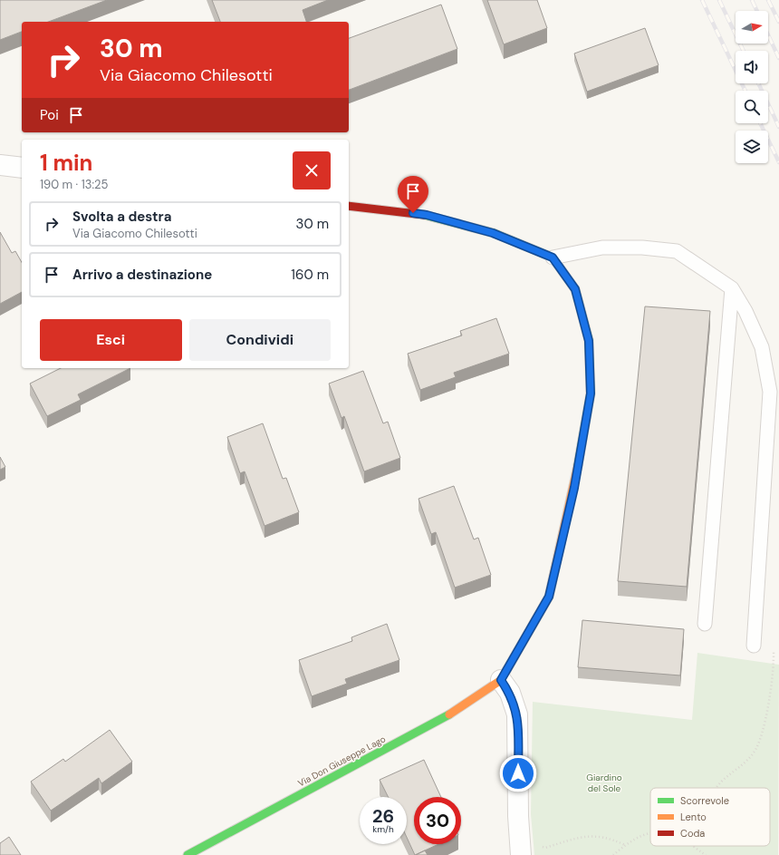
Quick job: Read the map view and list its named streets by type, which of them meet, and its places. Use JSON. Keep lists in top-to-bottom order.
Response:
{
  "streets": {
    "street": ["Via Don Giuseppe Lago"]
  },
  "parks": ["Giardino del Sole"],
  "legend": ["Scorrevole", "Lento", "Coda"],
  "north": "right",
  "page": {
    "turn": ["30 m", "Via Giacomo Chilesotti"],
    "then": "Poi",
    "heading": ["1 min", "190 m · 13:25"],
    "list": [
      {
        "name": "Svolta a destra",
        "note": "Via Giacomo Chilesotti",
        "value": "30 m"
      },
      {
        "name": "Arrivo a destinazione",
        "value": "160 m"
      }
    ],
    "buttons": ["Esci", "Condividi"],
    "speed": "26 km/h",
    "limit": "30"
  }
}
